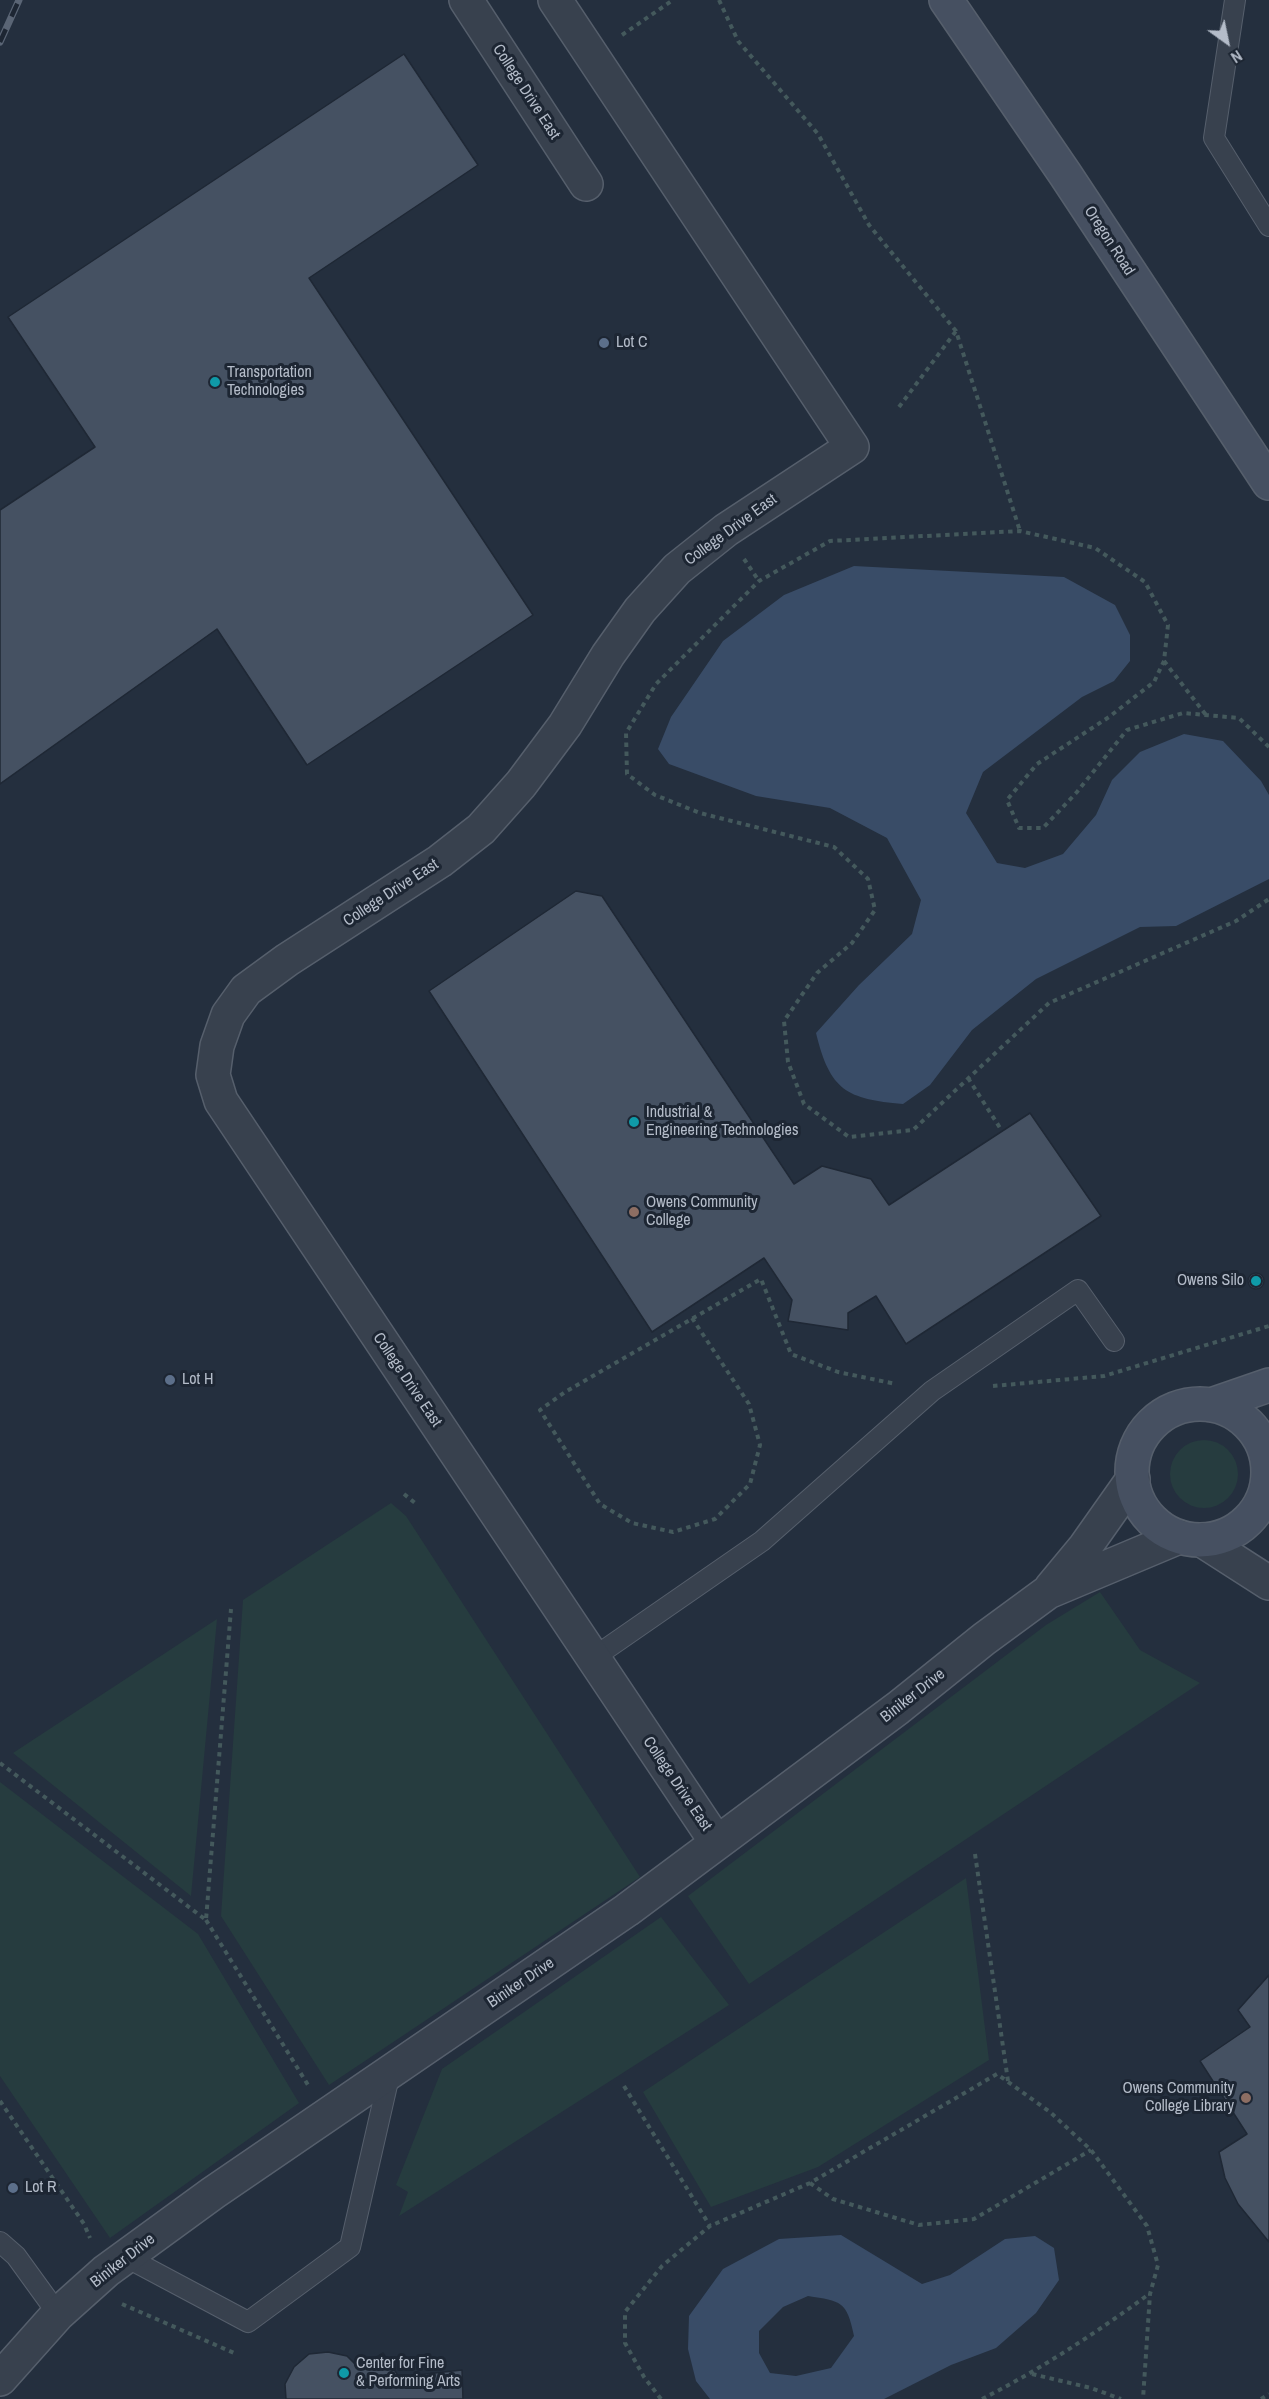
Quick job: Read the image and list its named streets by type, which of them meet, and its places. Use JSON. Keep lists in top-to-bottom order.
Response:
{
  "streets": {
    "main road": ["Oregon Road"],
    "street": ["College Drive East", "Biniker Drive"]
  },
  "crossings": [
    ["College Drive East", "Biniker Drive"]
  ],
  "places": [
    "Lot C",
    "Transportation Technologies",
    "Industrial & Engineering Technologies",
    "Owens Community College",
    "Owens Silo",
    "Lot H",
    "Owens Community College Library",
    "Lot R",
    "Center for Fine & Performing Arts"
  ],
  "north": "bottom right"
}
